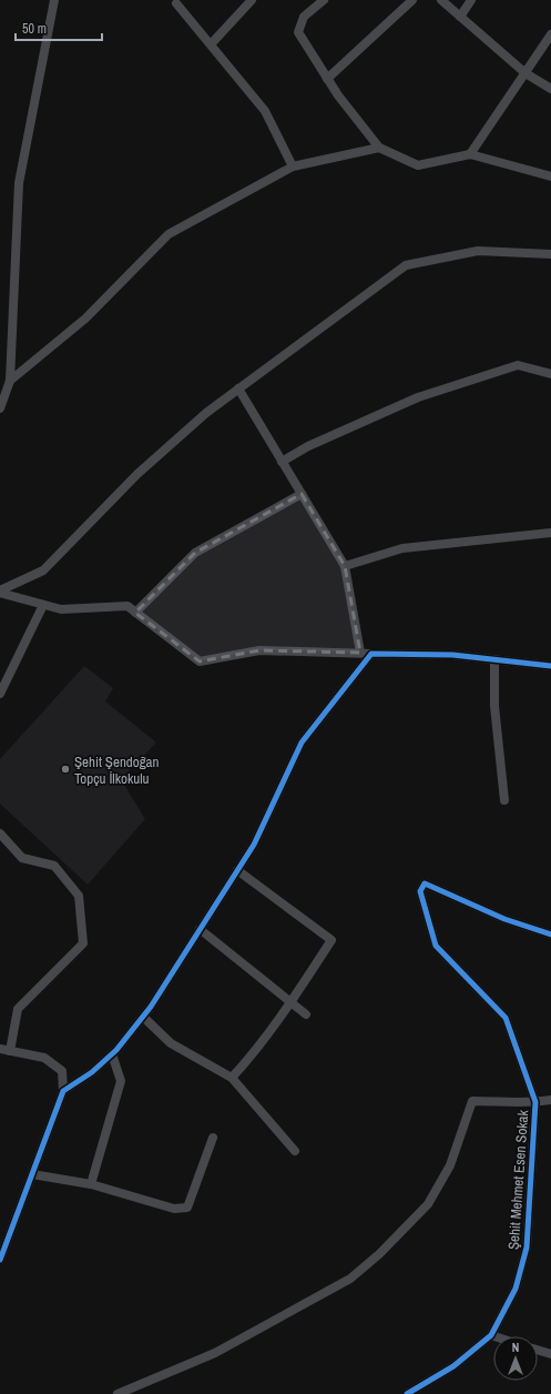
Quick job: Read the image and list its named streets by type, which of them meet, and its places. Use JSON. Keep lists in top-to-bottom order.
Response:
{
  "streets": {
    "street": ["Şehit Mehmet Esen Sokak"]
  },
  "places": ["Şehit Şendoğan Topçu İlkokulu"],
  "scale_bar": "50 m",
  "north": "top"
}
